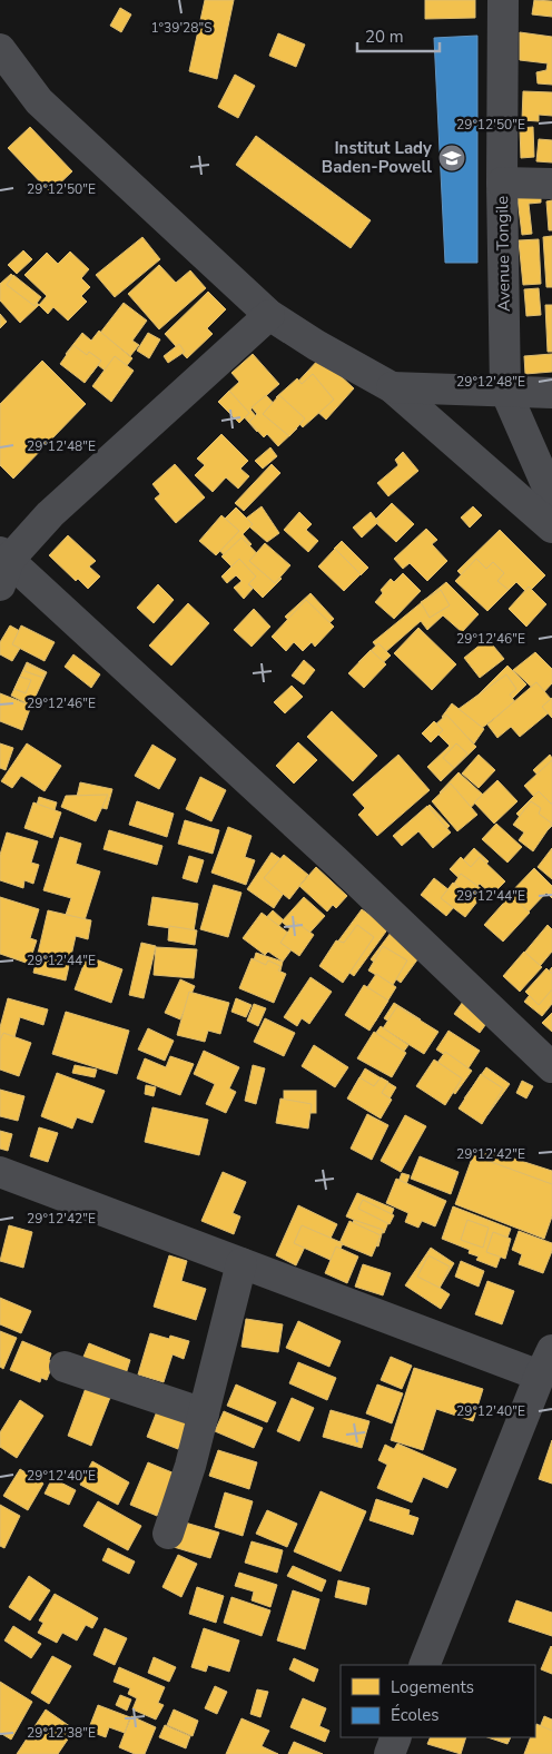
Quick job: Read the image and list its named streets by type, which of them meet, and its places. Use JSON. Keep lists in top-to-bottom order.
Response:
{
  "streets": {
    "street": ["Avenue Tongile"]
  },
  "places": {
    "school or university": ["Institut Lady Baden-Powell"]
  },
  "legend": ["Logements", "Écoles"],
  "scale_bar": "20 m",
  "coordinates": [
    "1°39'28\"S",
    "29°12'50\"E",
    "29°12'48\"E",
    "29°12'46\"E",
    "29°12'44\"E",
    "29°12'42\"E",
    "29°12'40\"E",
    "29°12'38\"E"
  ]
}
